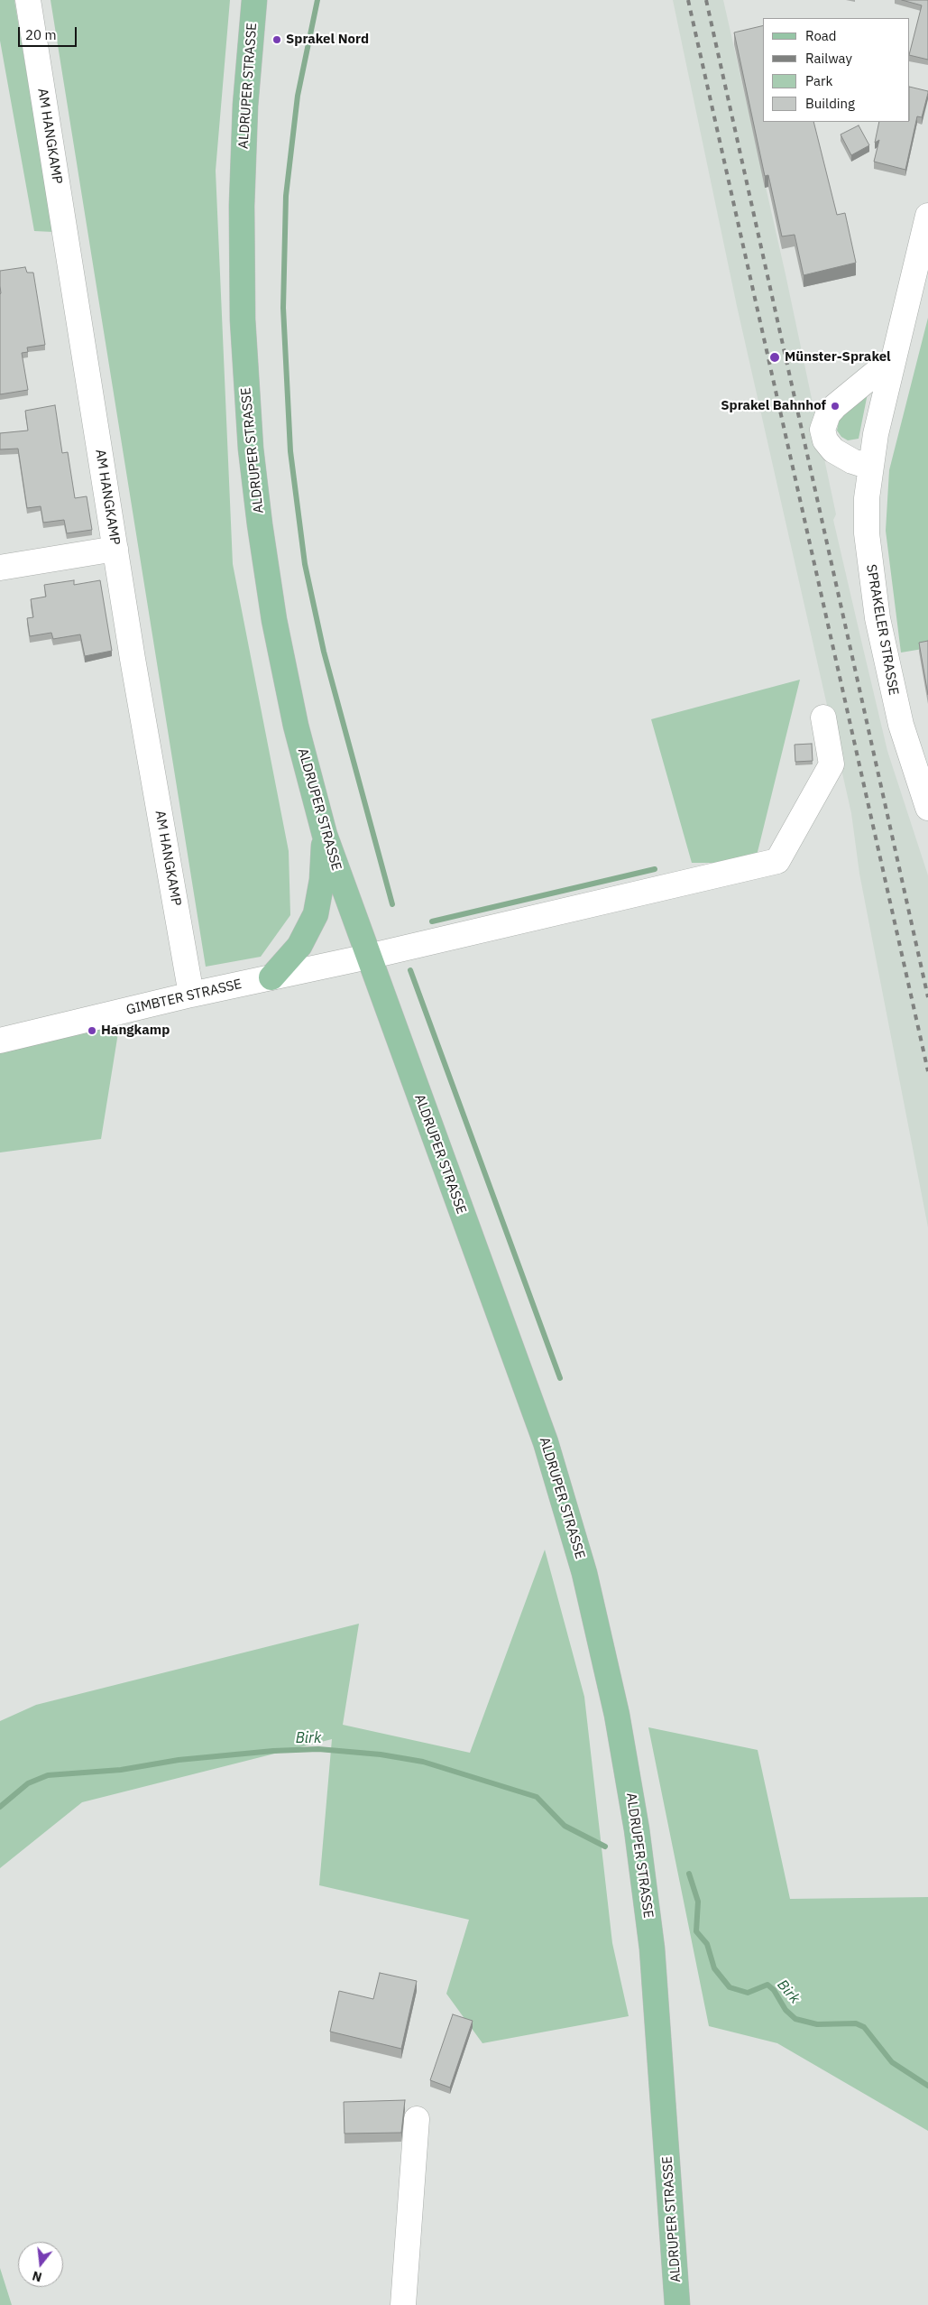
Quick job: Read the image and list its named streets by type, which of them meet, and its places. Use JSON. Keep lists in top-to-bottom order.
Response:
{
  "streets": {
    "main road": ["ALDRUPER STRASSE"],
    "street": ["AM HANGKAMP", "SPRAKELER STRASSE", "GIMBTER STRASSE"]
  },
  "crossings": [
    ["ALDRUPER STRASSE", "GIMBTER STRASSE"],
    ["AM HANGKAMP", "GIMBTER STRASSE"]
  ],
  "water": ["Birk"],
  "places": [
    "Sprakel Nord",
    "Münster-Sprakel",
    "Sprakel Bahnhof",
    "Hangkamp"
  ],
  "legend": [
    "Road",
    "Railway",
    "Park",
    "Building"
  ],
  "scale_bar": "20 m",
  "north": "bottom"
}
